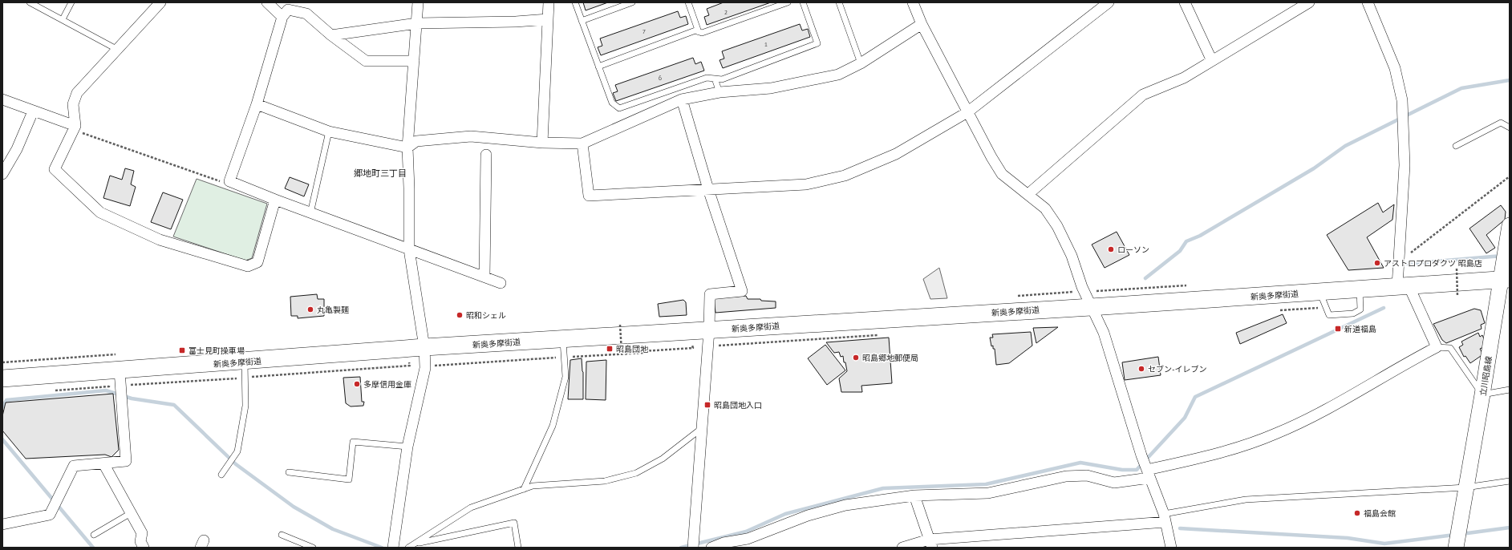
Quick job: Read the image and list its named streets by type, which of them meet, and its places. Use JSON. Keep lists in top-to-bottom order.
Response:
{
  "streets": {
    "main road": ["新奥多摩街道", "立川昭島線"]
  },
  "crossings": [
    ["新奥多摩街道", "立川昭島線"]
  ],
  "districts": ["郷地町三丁目"],
  "places": {
    "other": [
      "ローソン",
      "アストロプロダクツ 昭島店",
      "丸亀製麺",
      "昭和シェル",
      "昭島郷地郵便局",
      "セブン-イレブン",
      "多摩信用金庫",
      "福島会館"
    ],
    "transit": [
      "新道福島",
      "昭島団地",
      "富士見町操車場",
      "昭島団地入口"
    ]
  },
  "house_numbers": [
    "2",
    "7",
    "1",
    "6"
  ]
}
